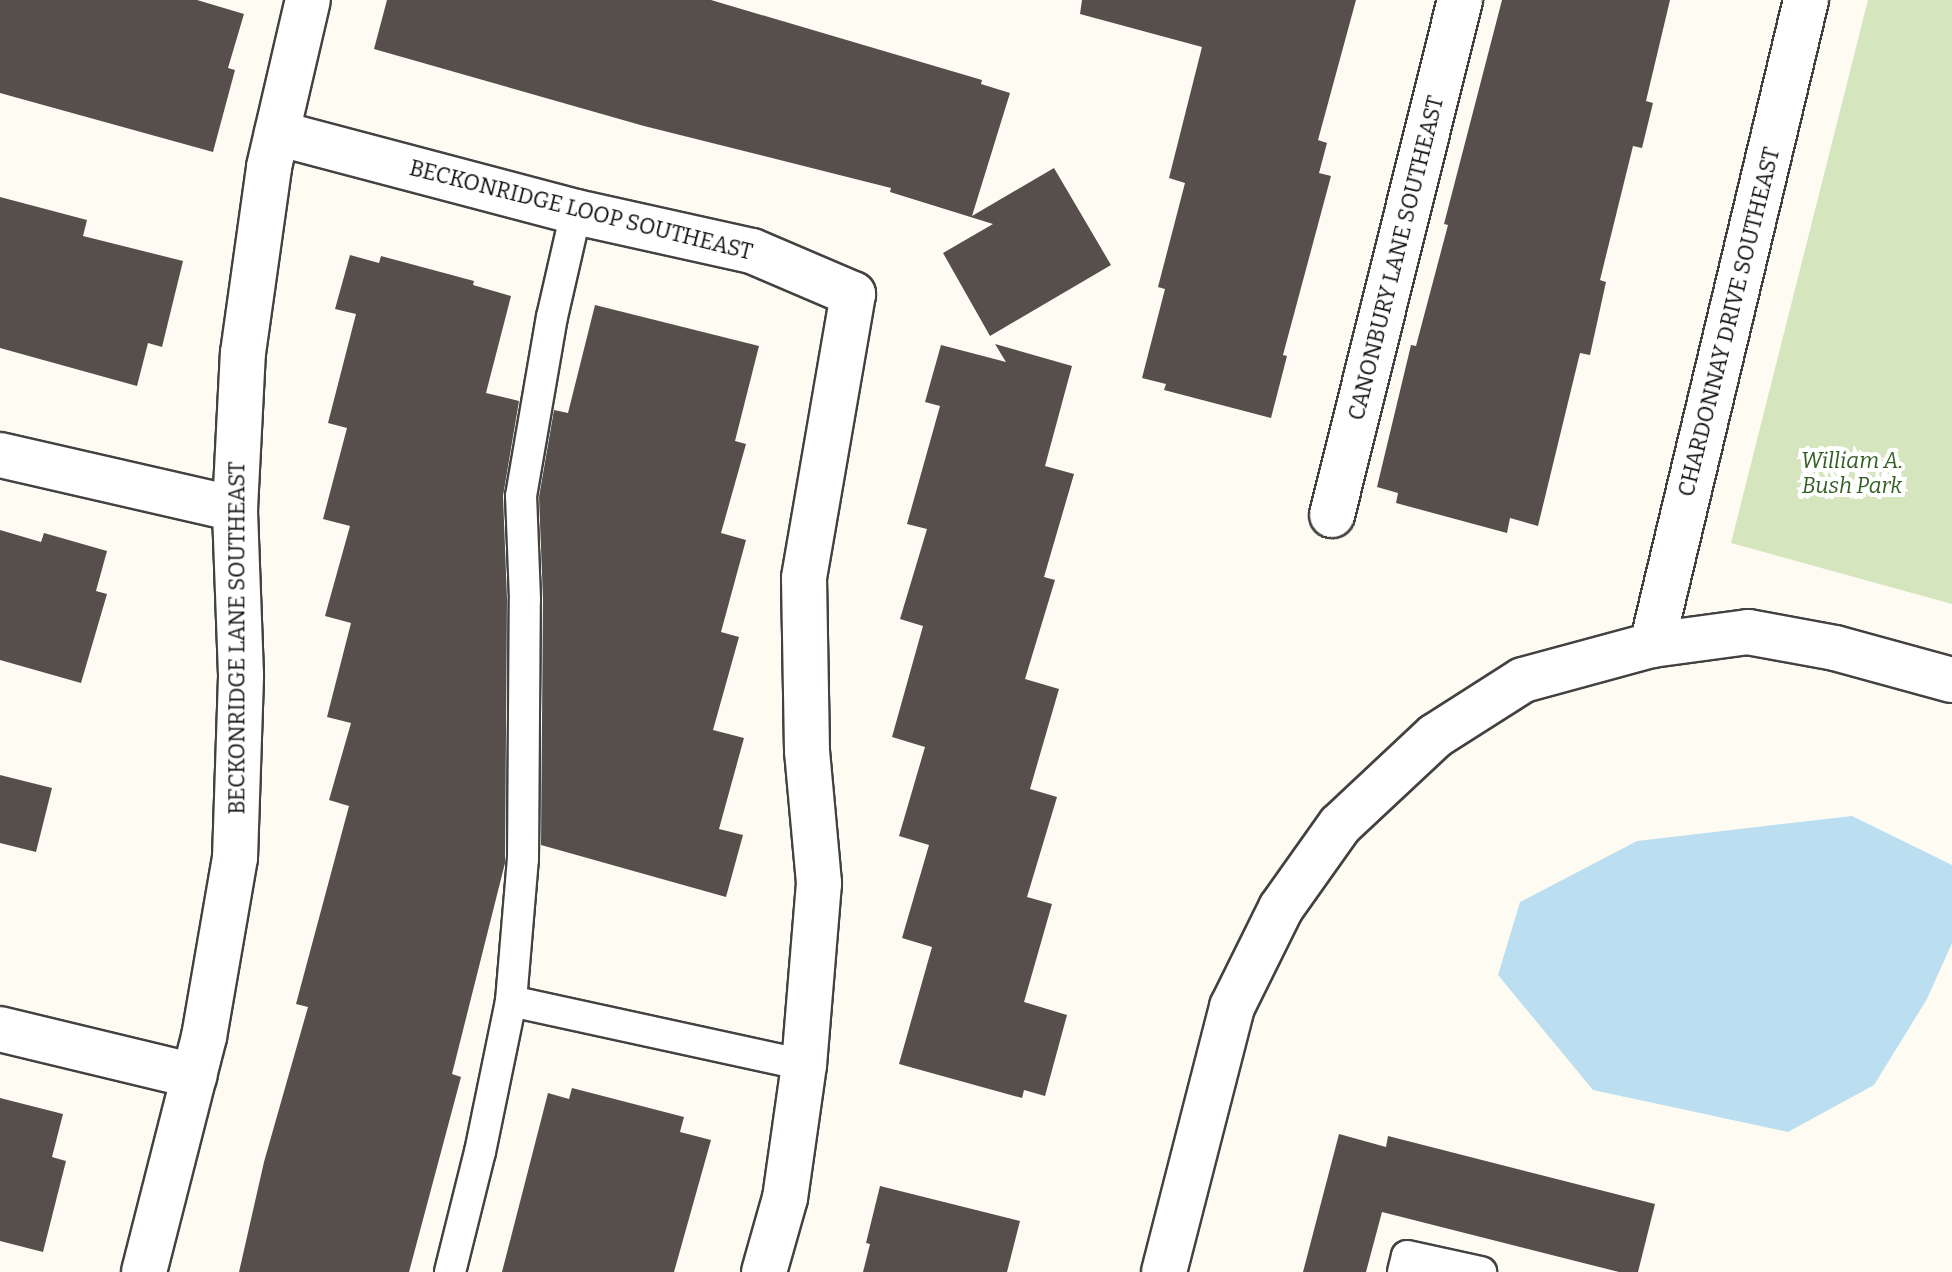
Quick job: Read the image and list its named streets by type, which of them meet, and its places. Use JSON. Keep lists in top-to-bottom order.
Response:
{
  "streets": {
    "street": [
      "BECKONRIDGE LOOP SOUTHEAST",
      "CANONBURY LANE SOUTHEAST",
      "CHARDONNAY DRIVE SOUTHEAST",
      "BECKONRIDGE LANE SOUTHEAST"
    ]
  },
  "crossings": [
    ["BECKONRIDGE LOOP SOUTHEAST", "BECKONRIDGE LANE SOUTHEAST"]
  ],
  "parks": ["William A. Bush Park"]
}
